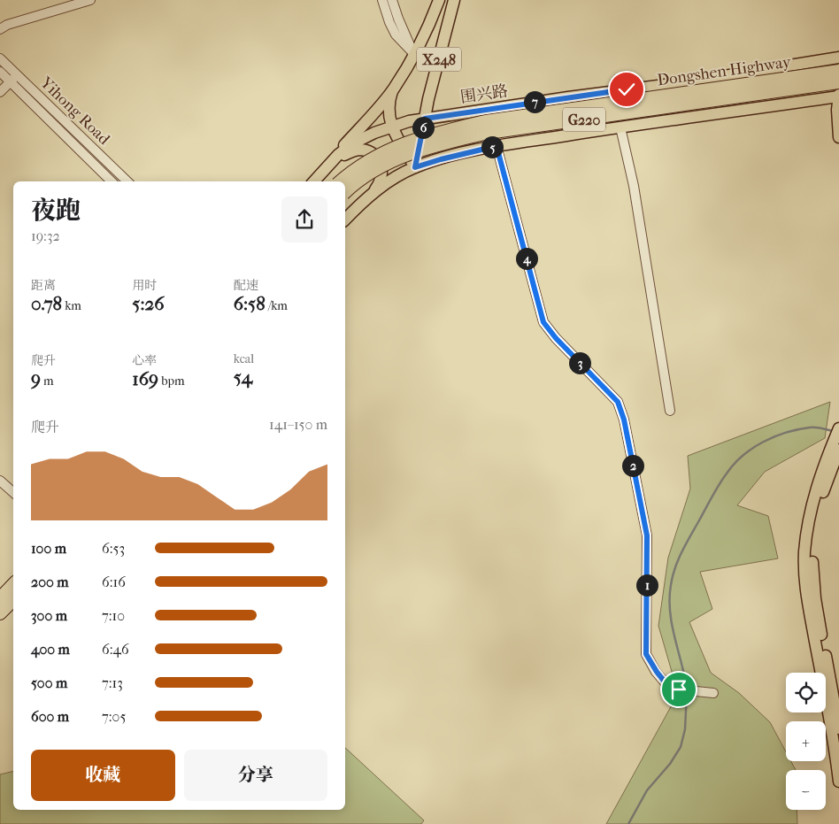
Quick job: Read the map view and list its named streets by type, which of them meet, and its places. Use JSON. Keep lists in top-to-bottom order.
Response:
{
  "streets": {
    "highway": ["Dongshen Highway", "G220"],
    "main road": ["X248", "围兴路"],
    "street": ["Yihong Road"]
  },
  "crossings": [
    ["X248", "围兴路"]
  ],
  "page": {
    "pins": [
      "7",
      "6",
      "5",
      "4",
      "3",
      "2",
      "1"
    ],
    "heading": ["夜跑", "19:32"],
    "stats": [
      ["距离", "0.78 km"],
      ["用时", "5:26"],
      ["配速", "6:58 /km"],
      ["爬升", "9 m"],
      ["心率", "169 bpm"],
      ["kcal", "54"]
    ],
    "chart": ["爬升", "141–150 m"],
    "list": [
      {
        "name": "100 m",
        "note": "6:53"
      },
      {
        "name": "200 m",
        "note": "6:16"
      },
      {
        "name": "300 m",
        "note": "7:10"
      },
      {
        "name": "400 m",
        "note": "6:46"
      },
      {
        "name": "500 m",
        "note": "7:13"
      },
      {
        "name": "600 m",
        "note": "7:05"
      }
    ],
    "map_buttons": ["+", "−"],
    "buttons": ["收藏", "分享"]
  }
}
